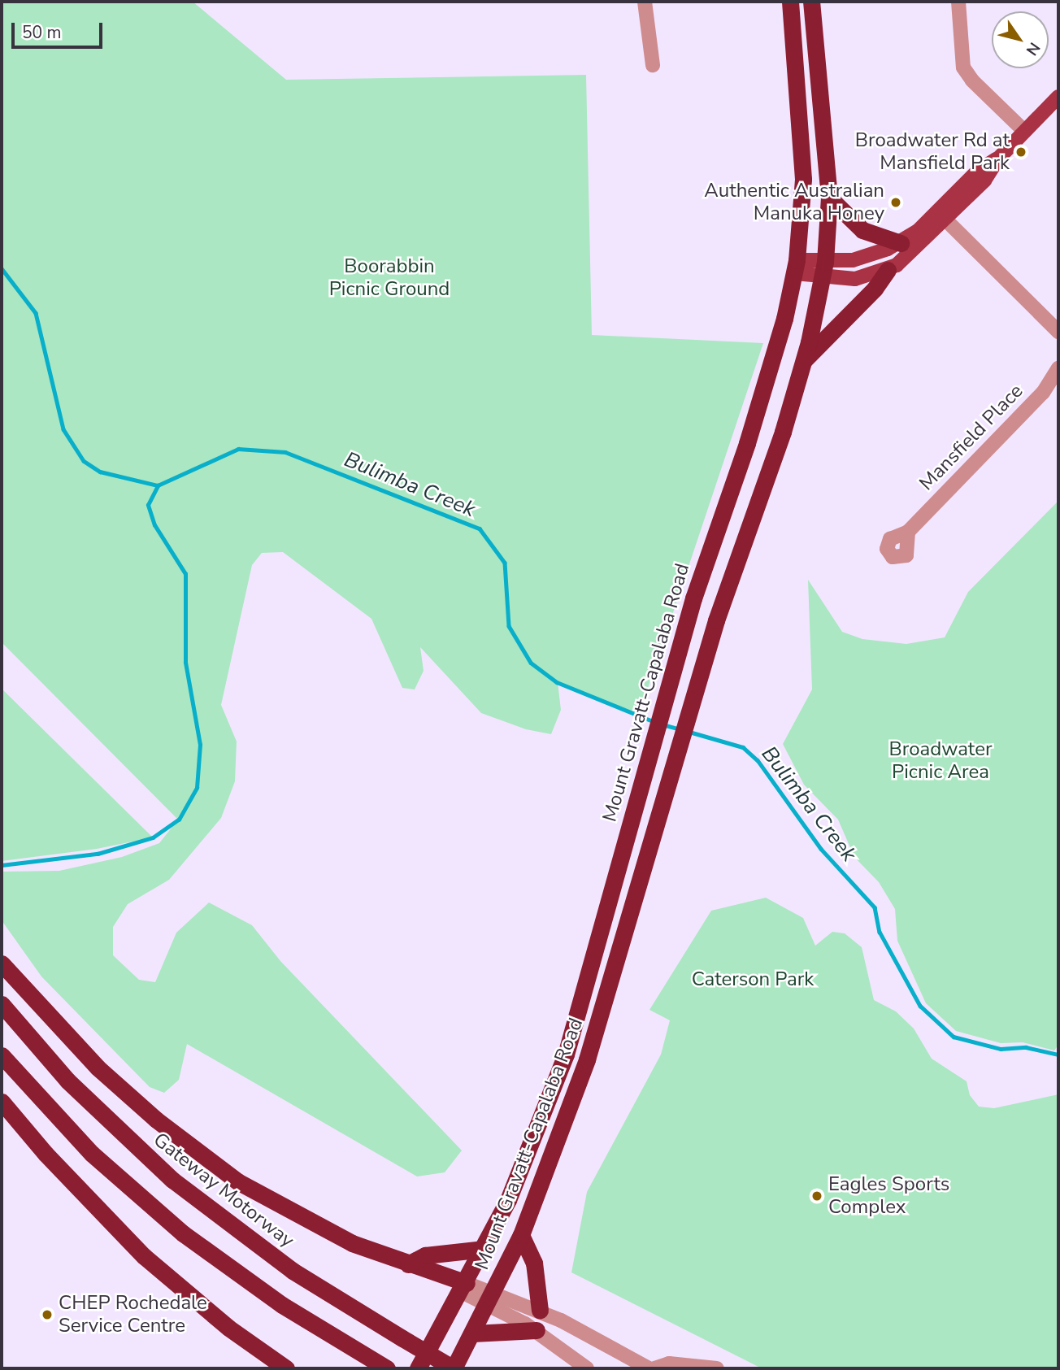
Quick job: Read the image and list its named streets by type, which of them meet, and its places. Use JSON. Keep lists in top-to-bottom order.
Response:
{
  "streets": {
    "highway": ["Mount Gravatt-Capalaba Road", "Gateway Motorway"],
    "street": ["Mansfield Place"]
  },
  "crossings": [
    ["Mount Gravatt-Capalaba Road", "Gateway Motorway"]
  ],
  "water": ["Bulimba Creek"],
  "parks": ["Boorabbin Picnic Ground", "Broadwater Picnic Area", "Caterson Park"],
  "places": [
    "Broadwater Rd at Mansfield Park",
    "Authentic Australian Manuka Honey",
    "Eagles Sports Complex",
    "CHEP Rochedale Service Centre"
  ],
  "scale_bar": "50 m",
  "north": "bottom right"
}
